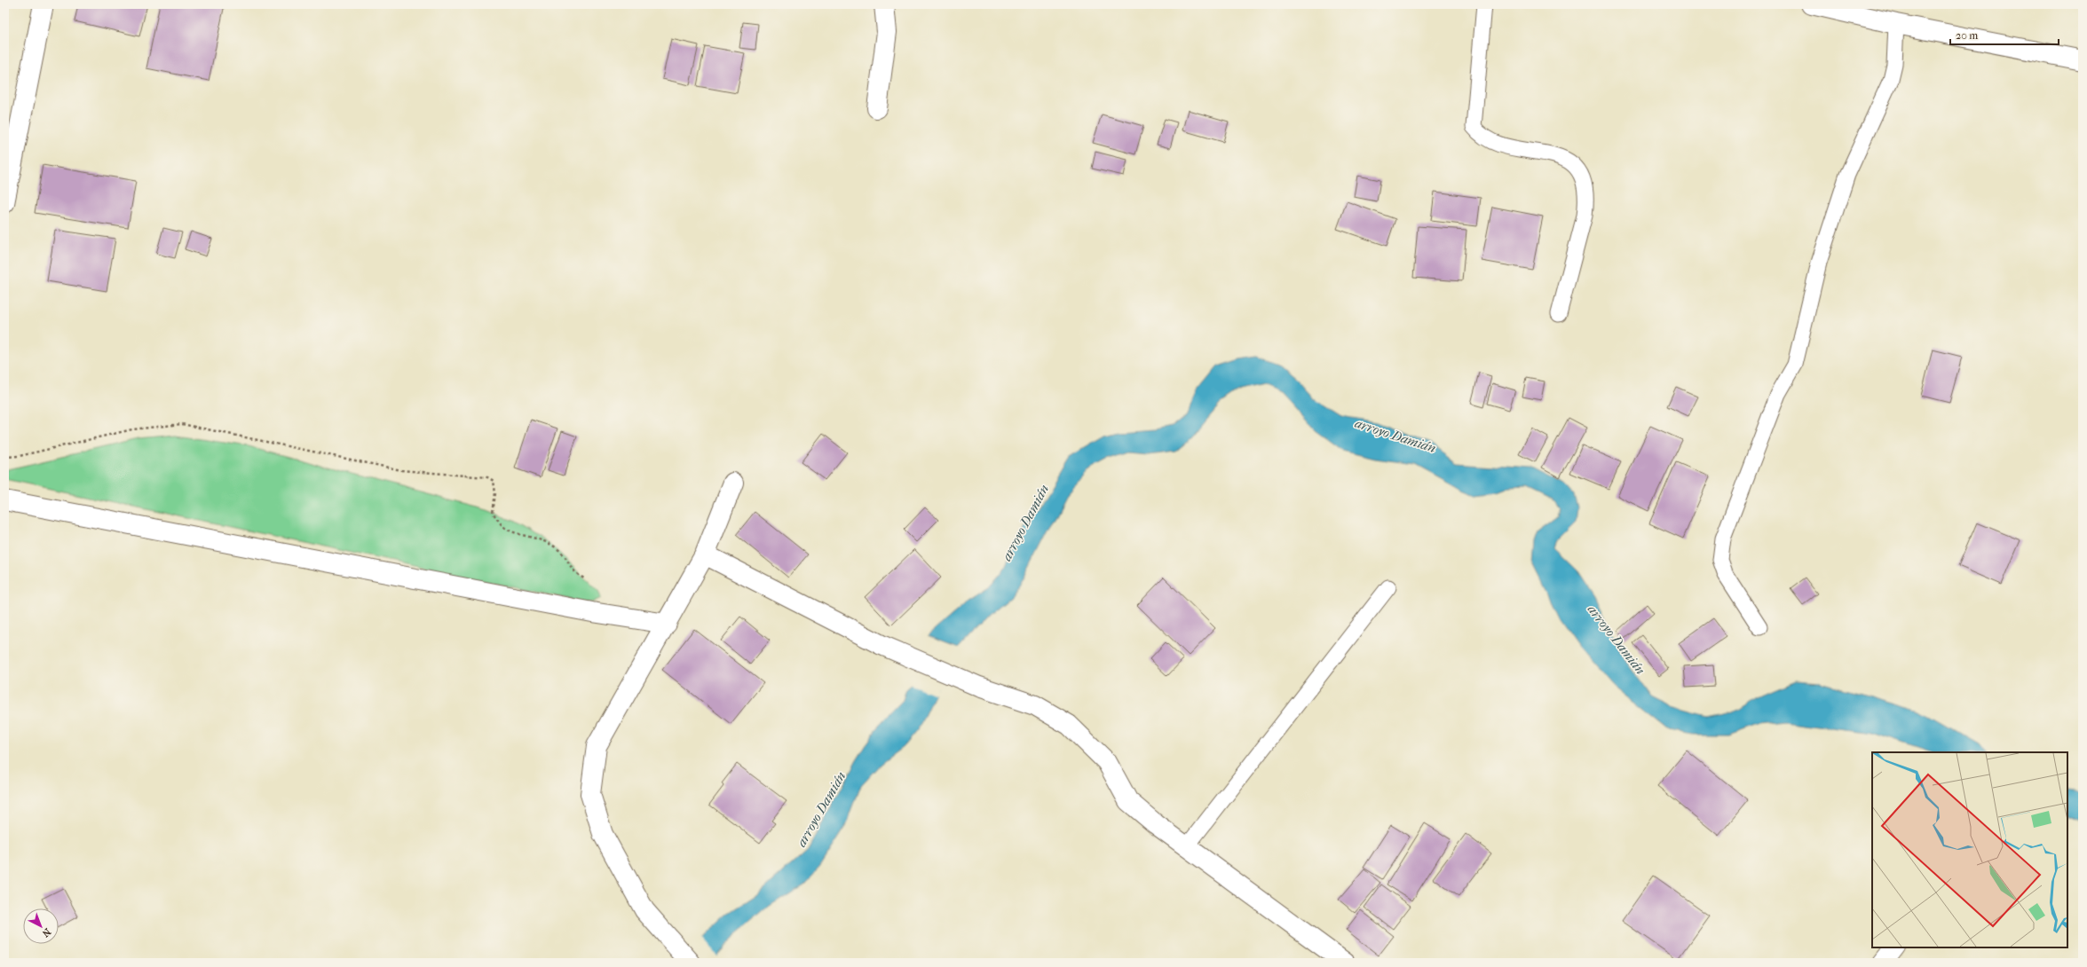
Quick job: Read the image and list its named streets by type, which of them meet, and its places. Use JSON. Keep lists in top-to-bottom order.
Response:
{
  "water": ["arroyo Damián"],
  "scale_bar": "20 m",
  "north": "bottom right"
}
